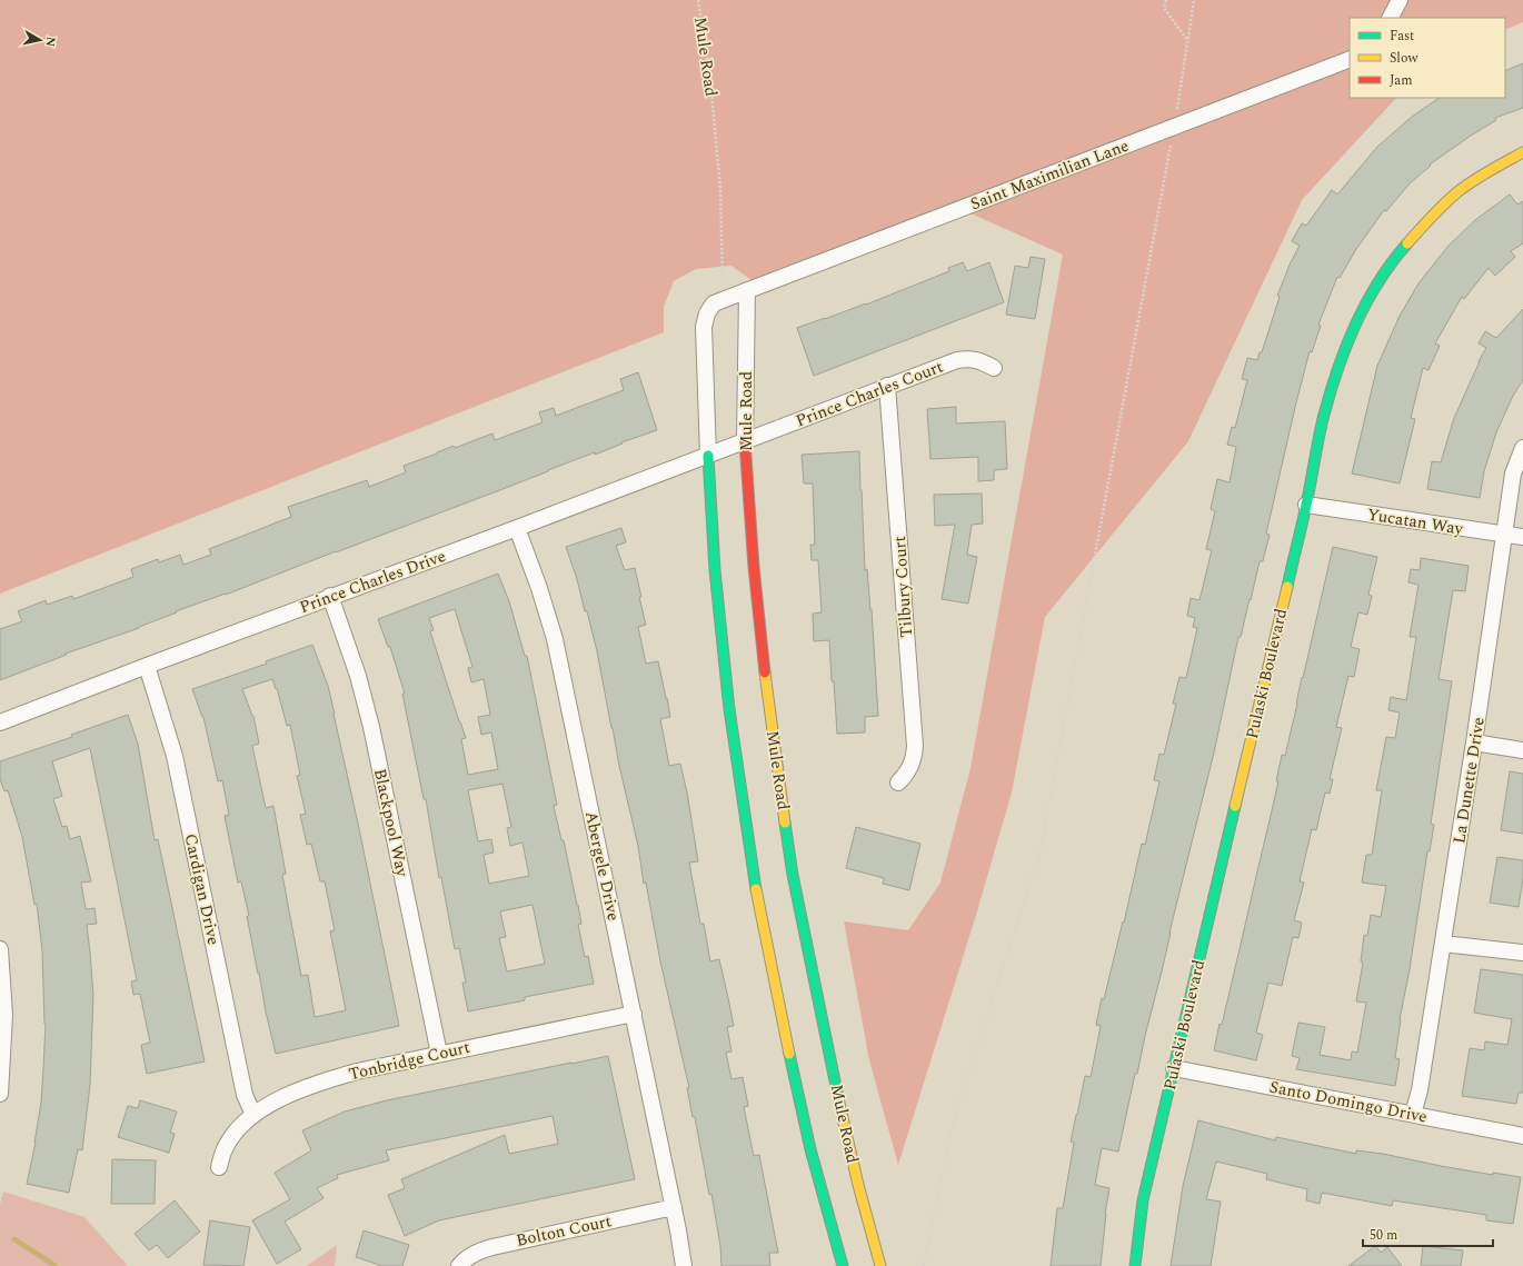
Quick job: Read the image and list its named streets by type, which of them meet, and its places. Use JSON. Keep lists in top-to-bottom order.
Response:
{
  "streets": {
    "main road": ["Mule Road", "Pulaski Boulevard"],
    "street": [
      "Saint Maximilian Lane",
      "Prince Charles Court",
      "Yucatan Way",
      "Prince Charles Drive",
      "Tilbury Court",
      "La Dunette Drive",
      "Blackpool Way",
      "Abergele Drive",
      "Cardigan Drive",
      "Tonbridge Court",
      "Santo Domingo Drive",
      "Bolton Court"
    ]
  },
  "crossings": [
    ["Mule Road", "Saint Maximilian Lane"],
    ["Mule Road", "Prince Charles Court"],
    ["Mule Road", "Prince Charles Drive"],
    ["Prince Charles Court", "Prince Charles Drive"],
    ["Prince Charles Court", "Tilbury Court"],
    ["Yucatan Way", "Pulaski Boulevard"],
    ["Yucatan Way", "La Dunette Drive"],
    ["Prince Charles Drive", "Blackpool Way"],
    ["Prince Charles Drive", "Abergele Drive"],
    ["Prince Charles Drive", "Cardigan Drive"],
    ["Pulaski Boulevard", "Santo Domingo Drive"],
    ["La Dunette Drive", "Santo Domingo Drive"],
    ["Blackpool Way", "Tonbridge Court"],
    ["Abergele Drive", "Tonbridge Court"],
    ["Abergele Drive", "Bolton Court"],
    ["Cardigan Drive", "Tonbridge Court"]
  ],
  "legend": ["Fast", "Slow", "Jam"],
  "scale_bar": "50 m",
  "north": "right"
}
